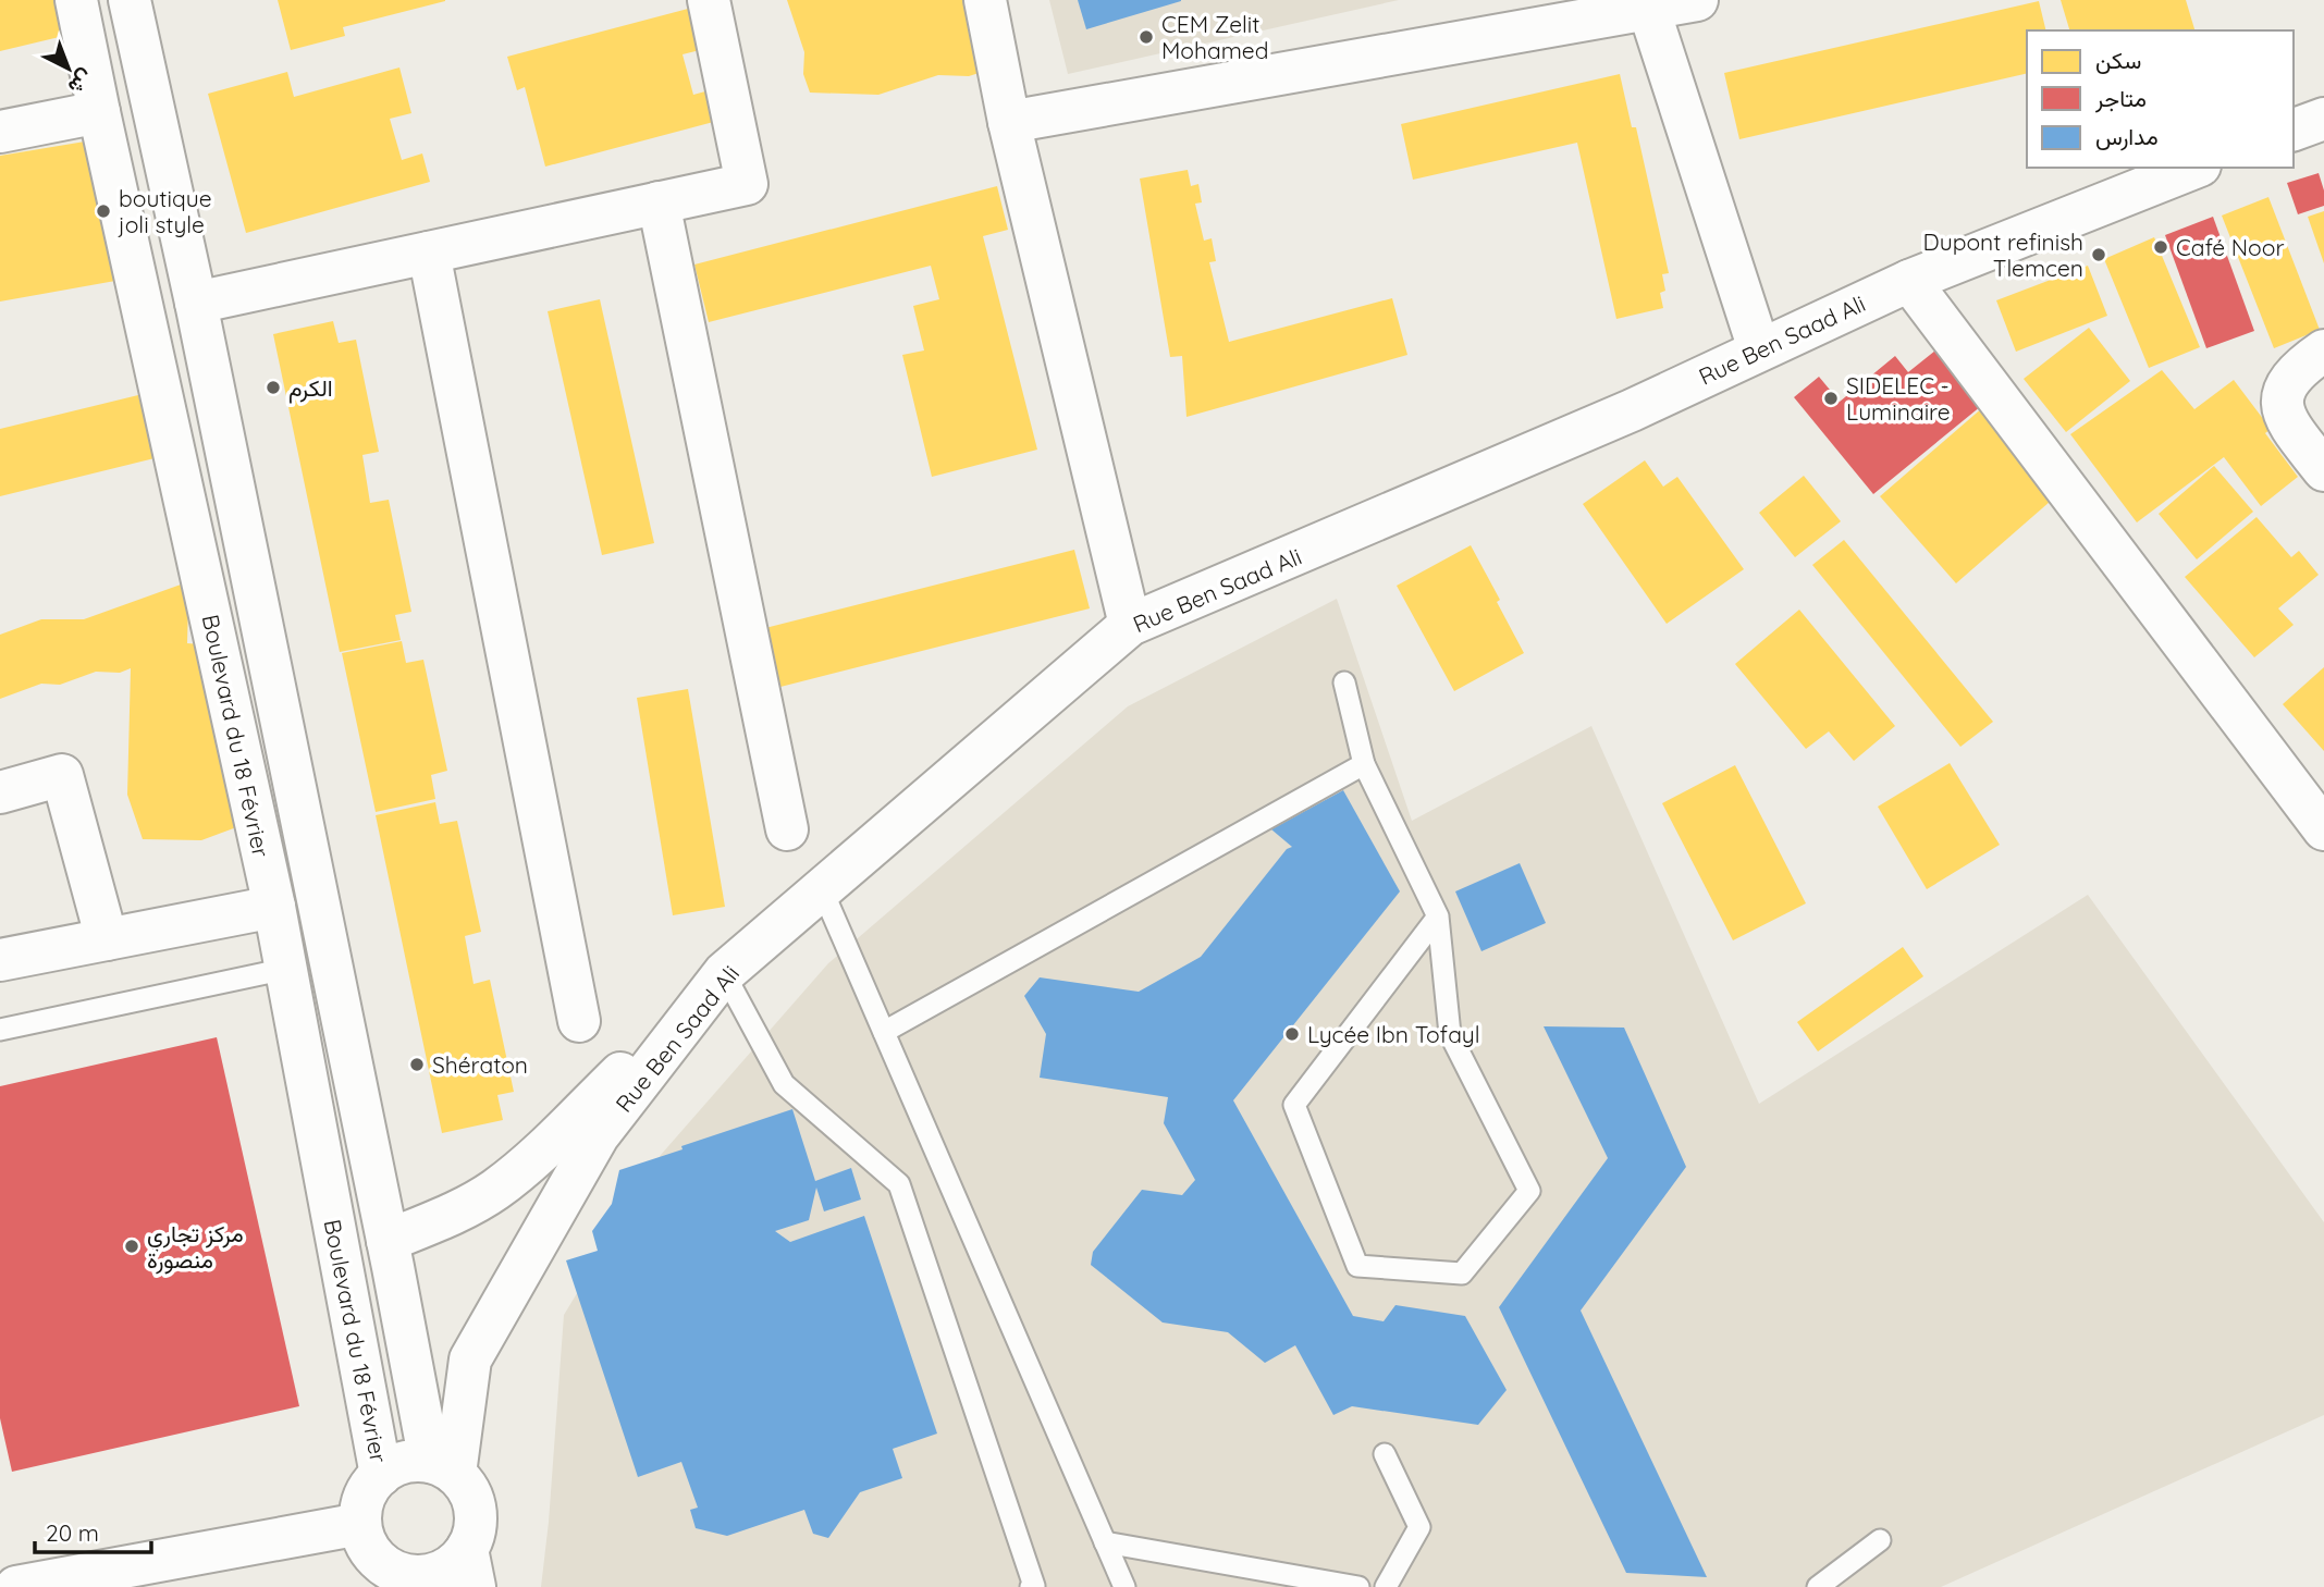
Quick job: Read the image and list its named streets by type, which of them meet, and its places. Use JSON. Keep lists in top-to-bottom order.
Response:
{
  "streets": {
    "street": ["Rue Ben Saad Ali", "Boulevard du 18 Février"]
  },
  "crossings": [
    ["Rue Ben Saad Ali", "Boulevard du 18 Février"]
  ],
  "places": [
    "CEM Zelit Mohamed",
    "boutique joli style",
    "Café Noor",
    "Dupont refinish Tlemcen",
    "الكرم",
    "SIDELEC - Luminaire",
    "Lycée Ibn Tofayl",
    "Shératon",
    "مركز تجاري منصورة"
  ],
  "legend": ["سكن", "متاجر", "مدارس"],
  "scale_bar": "20 m",
  "north": "bottom right"
}
